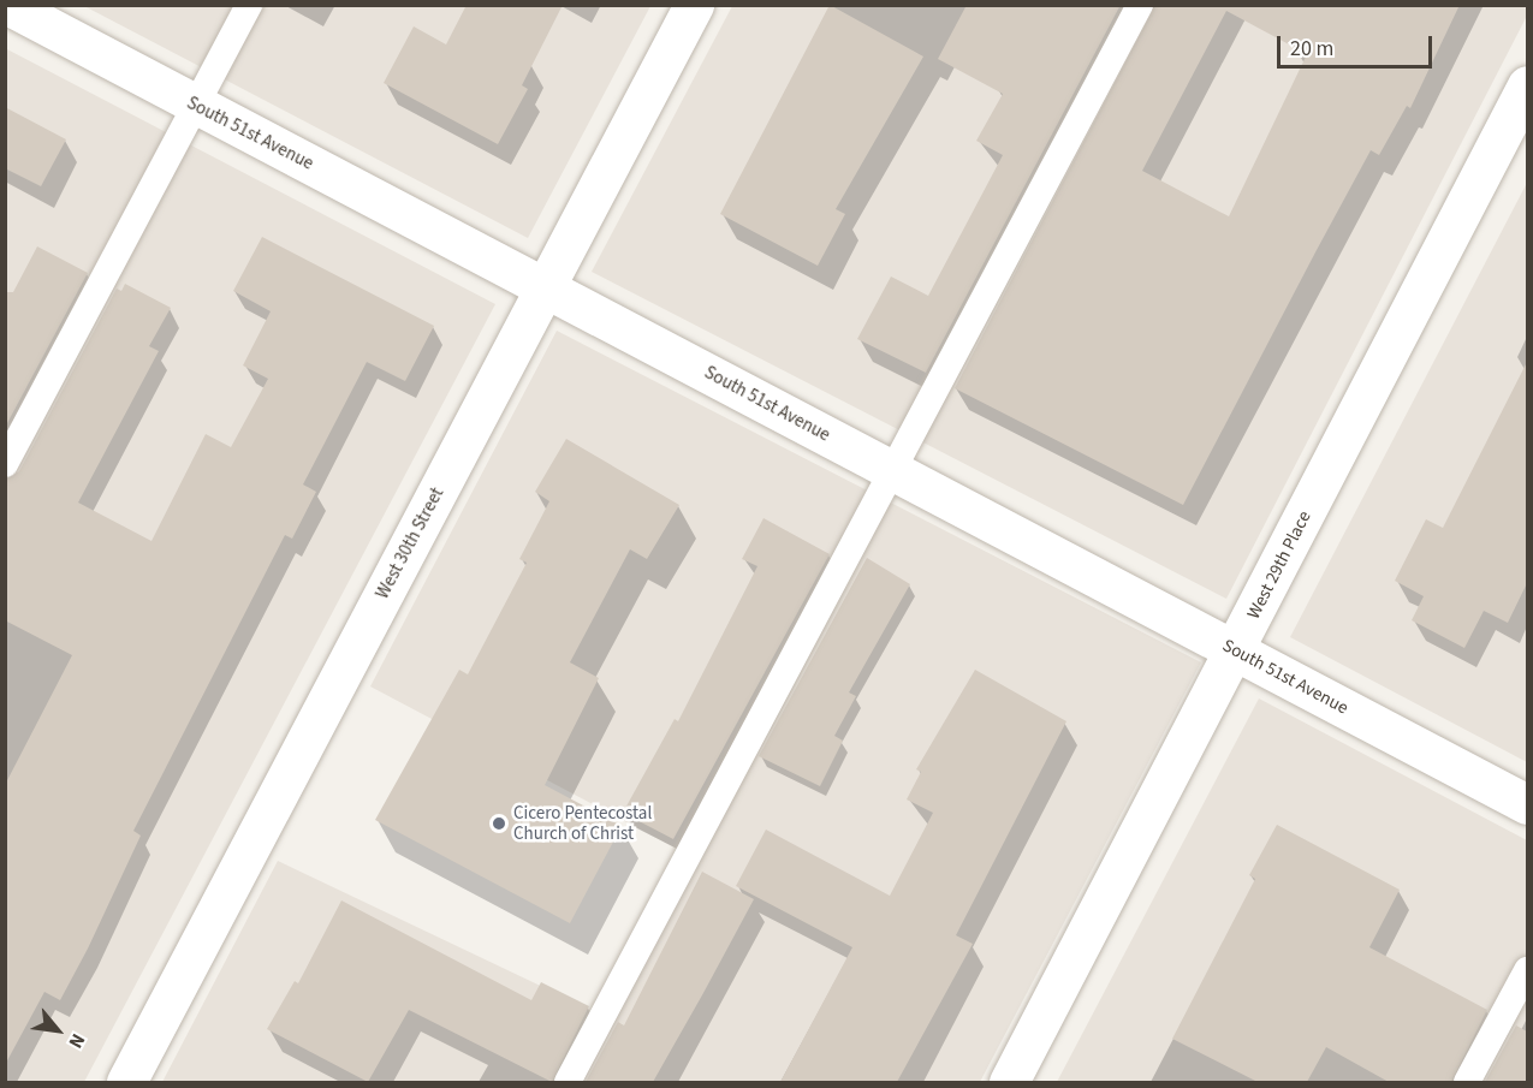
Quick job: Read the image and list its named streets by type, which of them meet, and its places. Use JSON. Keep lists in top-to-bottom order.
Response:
{
  "streets": {
    "street": ["South 51st Avenue", "West 30th Street", "West 29th Place"]
  },
  "crossings": [
    ["South 51st Avenue", "West 30th Street"],
    ["South 51st Avenue", "West 29th Place"]
  ],
  "places": ["Cicero Pentecostal Church of Christ"],
  "scale_bar": "20 m",
  "north": "bottom right"
}
